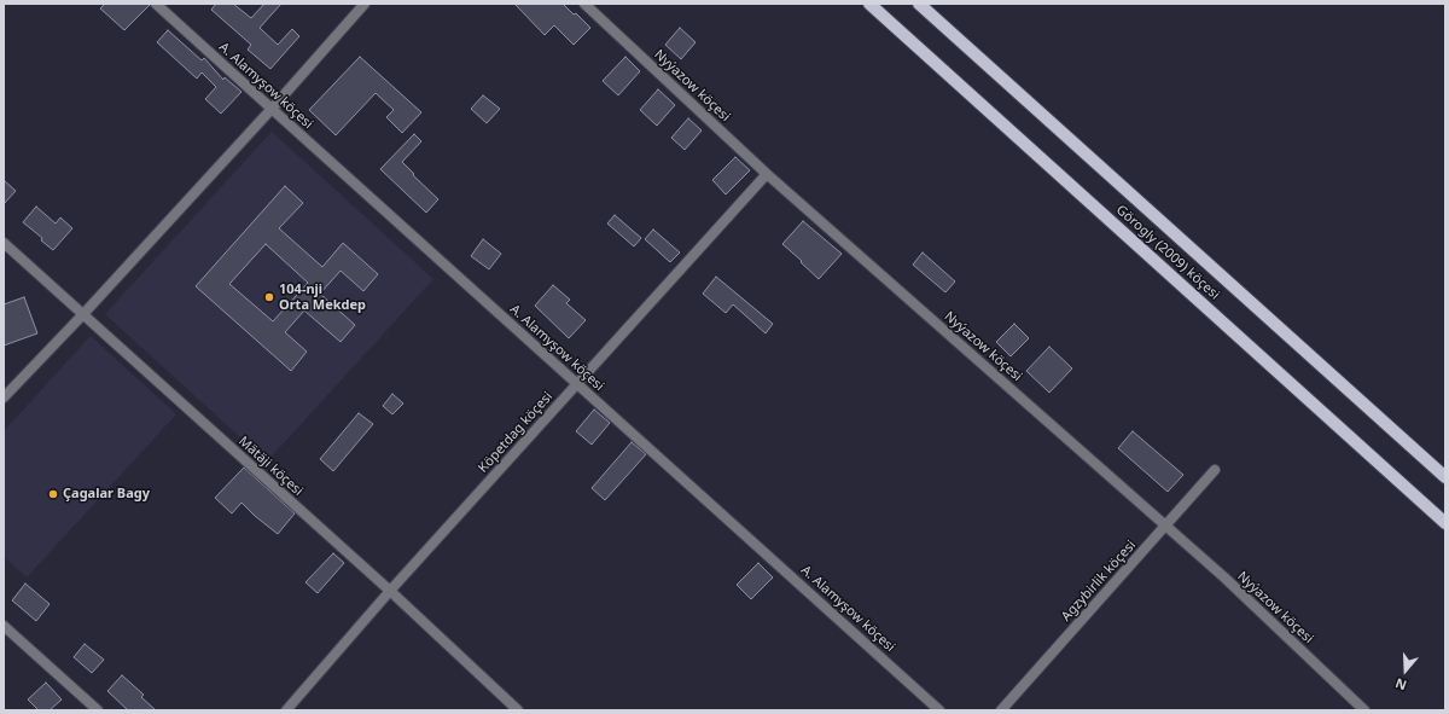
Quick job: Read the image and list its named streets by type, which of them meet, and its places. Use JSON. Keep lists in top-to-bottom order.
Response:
{
  "streets": {
    "main road": ["Görogly (2009) köçesi"],
    "street": [
      "A. Alamyşow köçesi",
      "Nyýazow köçesi",
      "Köpetdag köçesi",
      "Mätäji köçesi",
      "Agzybirlik köçesi"
    ]
  },
  "crossings": [
    ["A. Alamyşow köçesi", "Köpetdag köçesi"],
    ["Nyýazow köçesi", "Köpetdag köçesi"],
    ["Nyýazow köçesi", "Agzybirlik köçesi"],
    ["Köpetdag köçesi", "Mätäji köçesi"]
  ],
  "places": ["104-nji Orta Mekdep", "Çagalar Bagy"],
  "north": "bottom"
}
